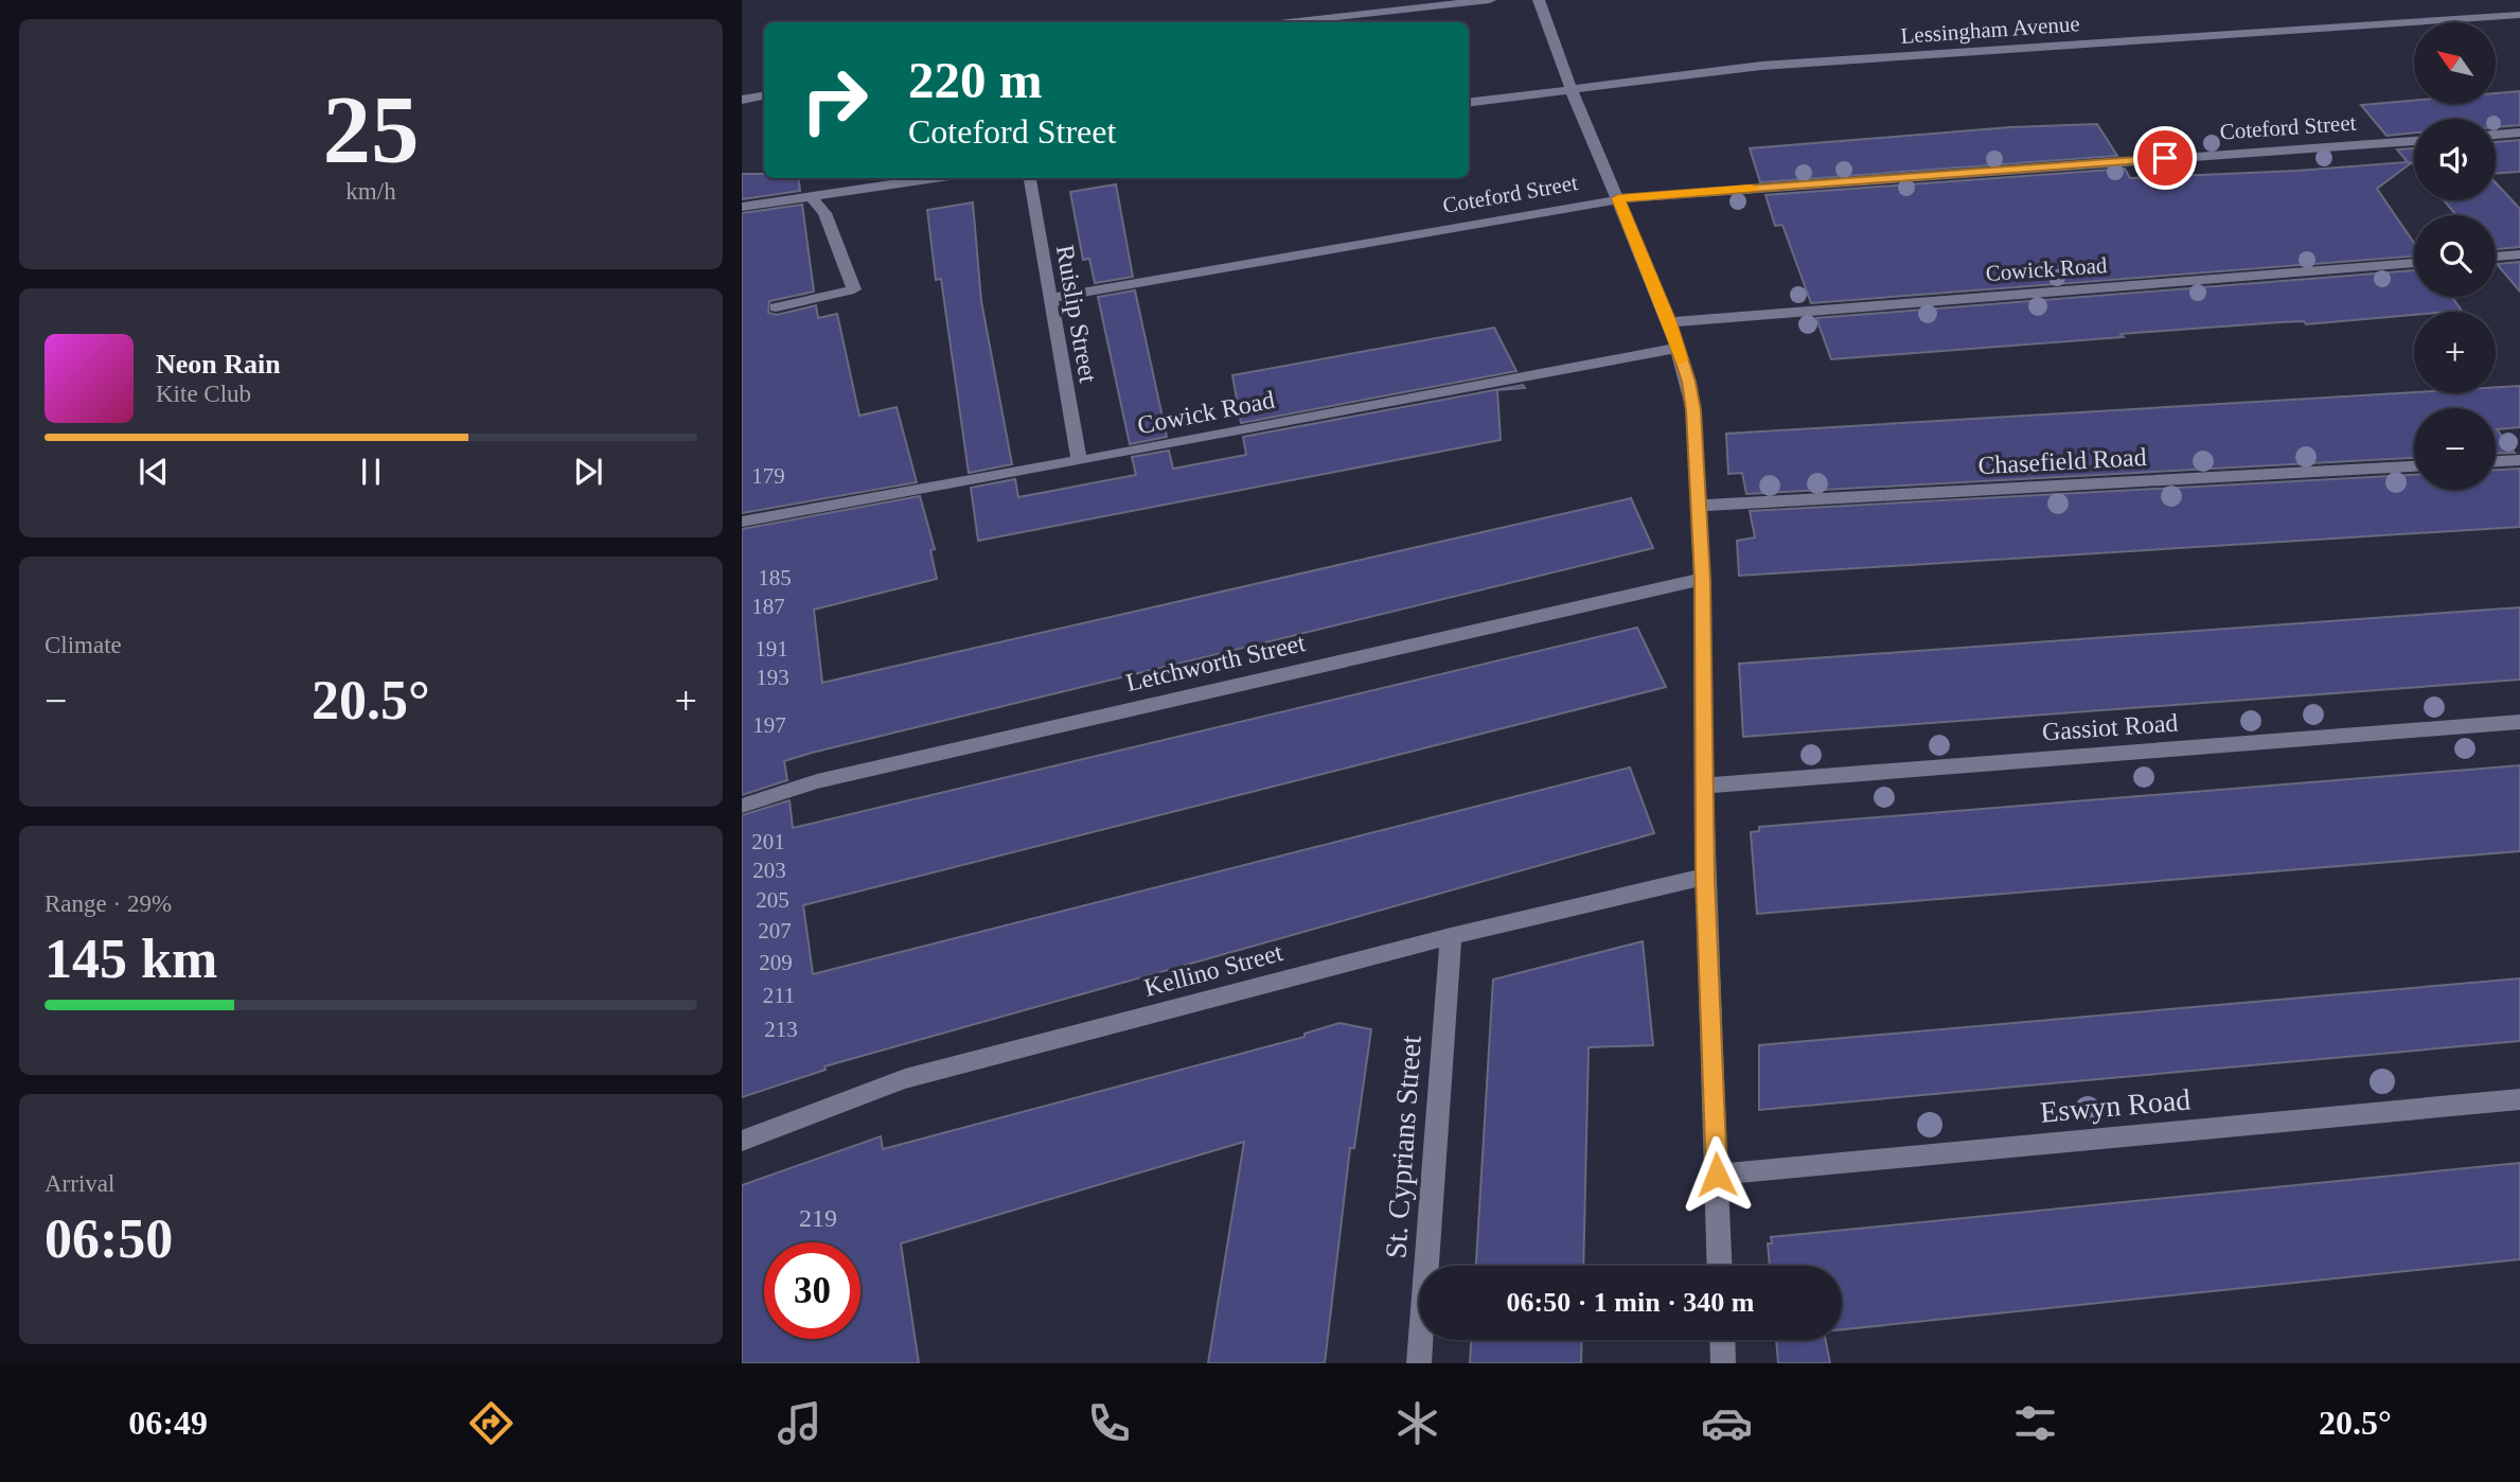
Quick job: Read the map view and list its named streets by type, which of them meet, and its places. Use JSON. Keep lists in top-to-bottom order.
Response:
{
  "streets": {
    "street": [
      "Lessingham Avenue",
      "Coteford Street",
      "Cowick Road",
      "Ruislip Street",
      "Chasefield Road",
      "Letchworth Street",
      "Gassiot Road",
      "Kellino Street",
      "Eswyn Road",
      "St. Cyprians Street"
    ]
  },
  "crossings": [
    ["Coteford Street", "Ruislip Street"],
    ["Cowick Road", "Ruislip Street"],
    ["Kellino Street", "St. Cyprians Street"]
  ],
  "house_numbers": [
    "179",
    "185",
    "187",
    "191",
    "193",
    "197",
    "201",
    "203",
    "205",
    "207",
    "209",
    "211",
    "213",
    "219"
  ],
  "north": "top left",
  "page": {
    "tile": [
      ["25", "km/h"],
      "Climate",
      ["Range · 29%", "145 km"],
      ["Arrival", "06:50"]
    ],
    "map_buttons": ["+", "−"],
    "turn": ["220 m", "Coteford Street"],
    "song": ["Neon Rain", "Kite Club"],
    "heat": ["−", "20.5°", "+"],
    "limit": "30",
    "trip": "06:50 · 1 min · 340 m",
    "tabs": ["06:49", "20.5°"]
  }
}
